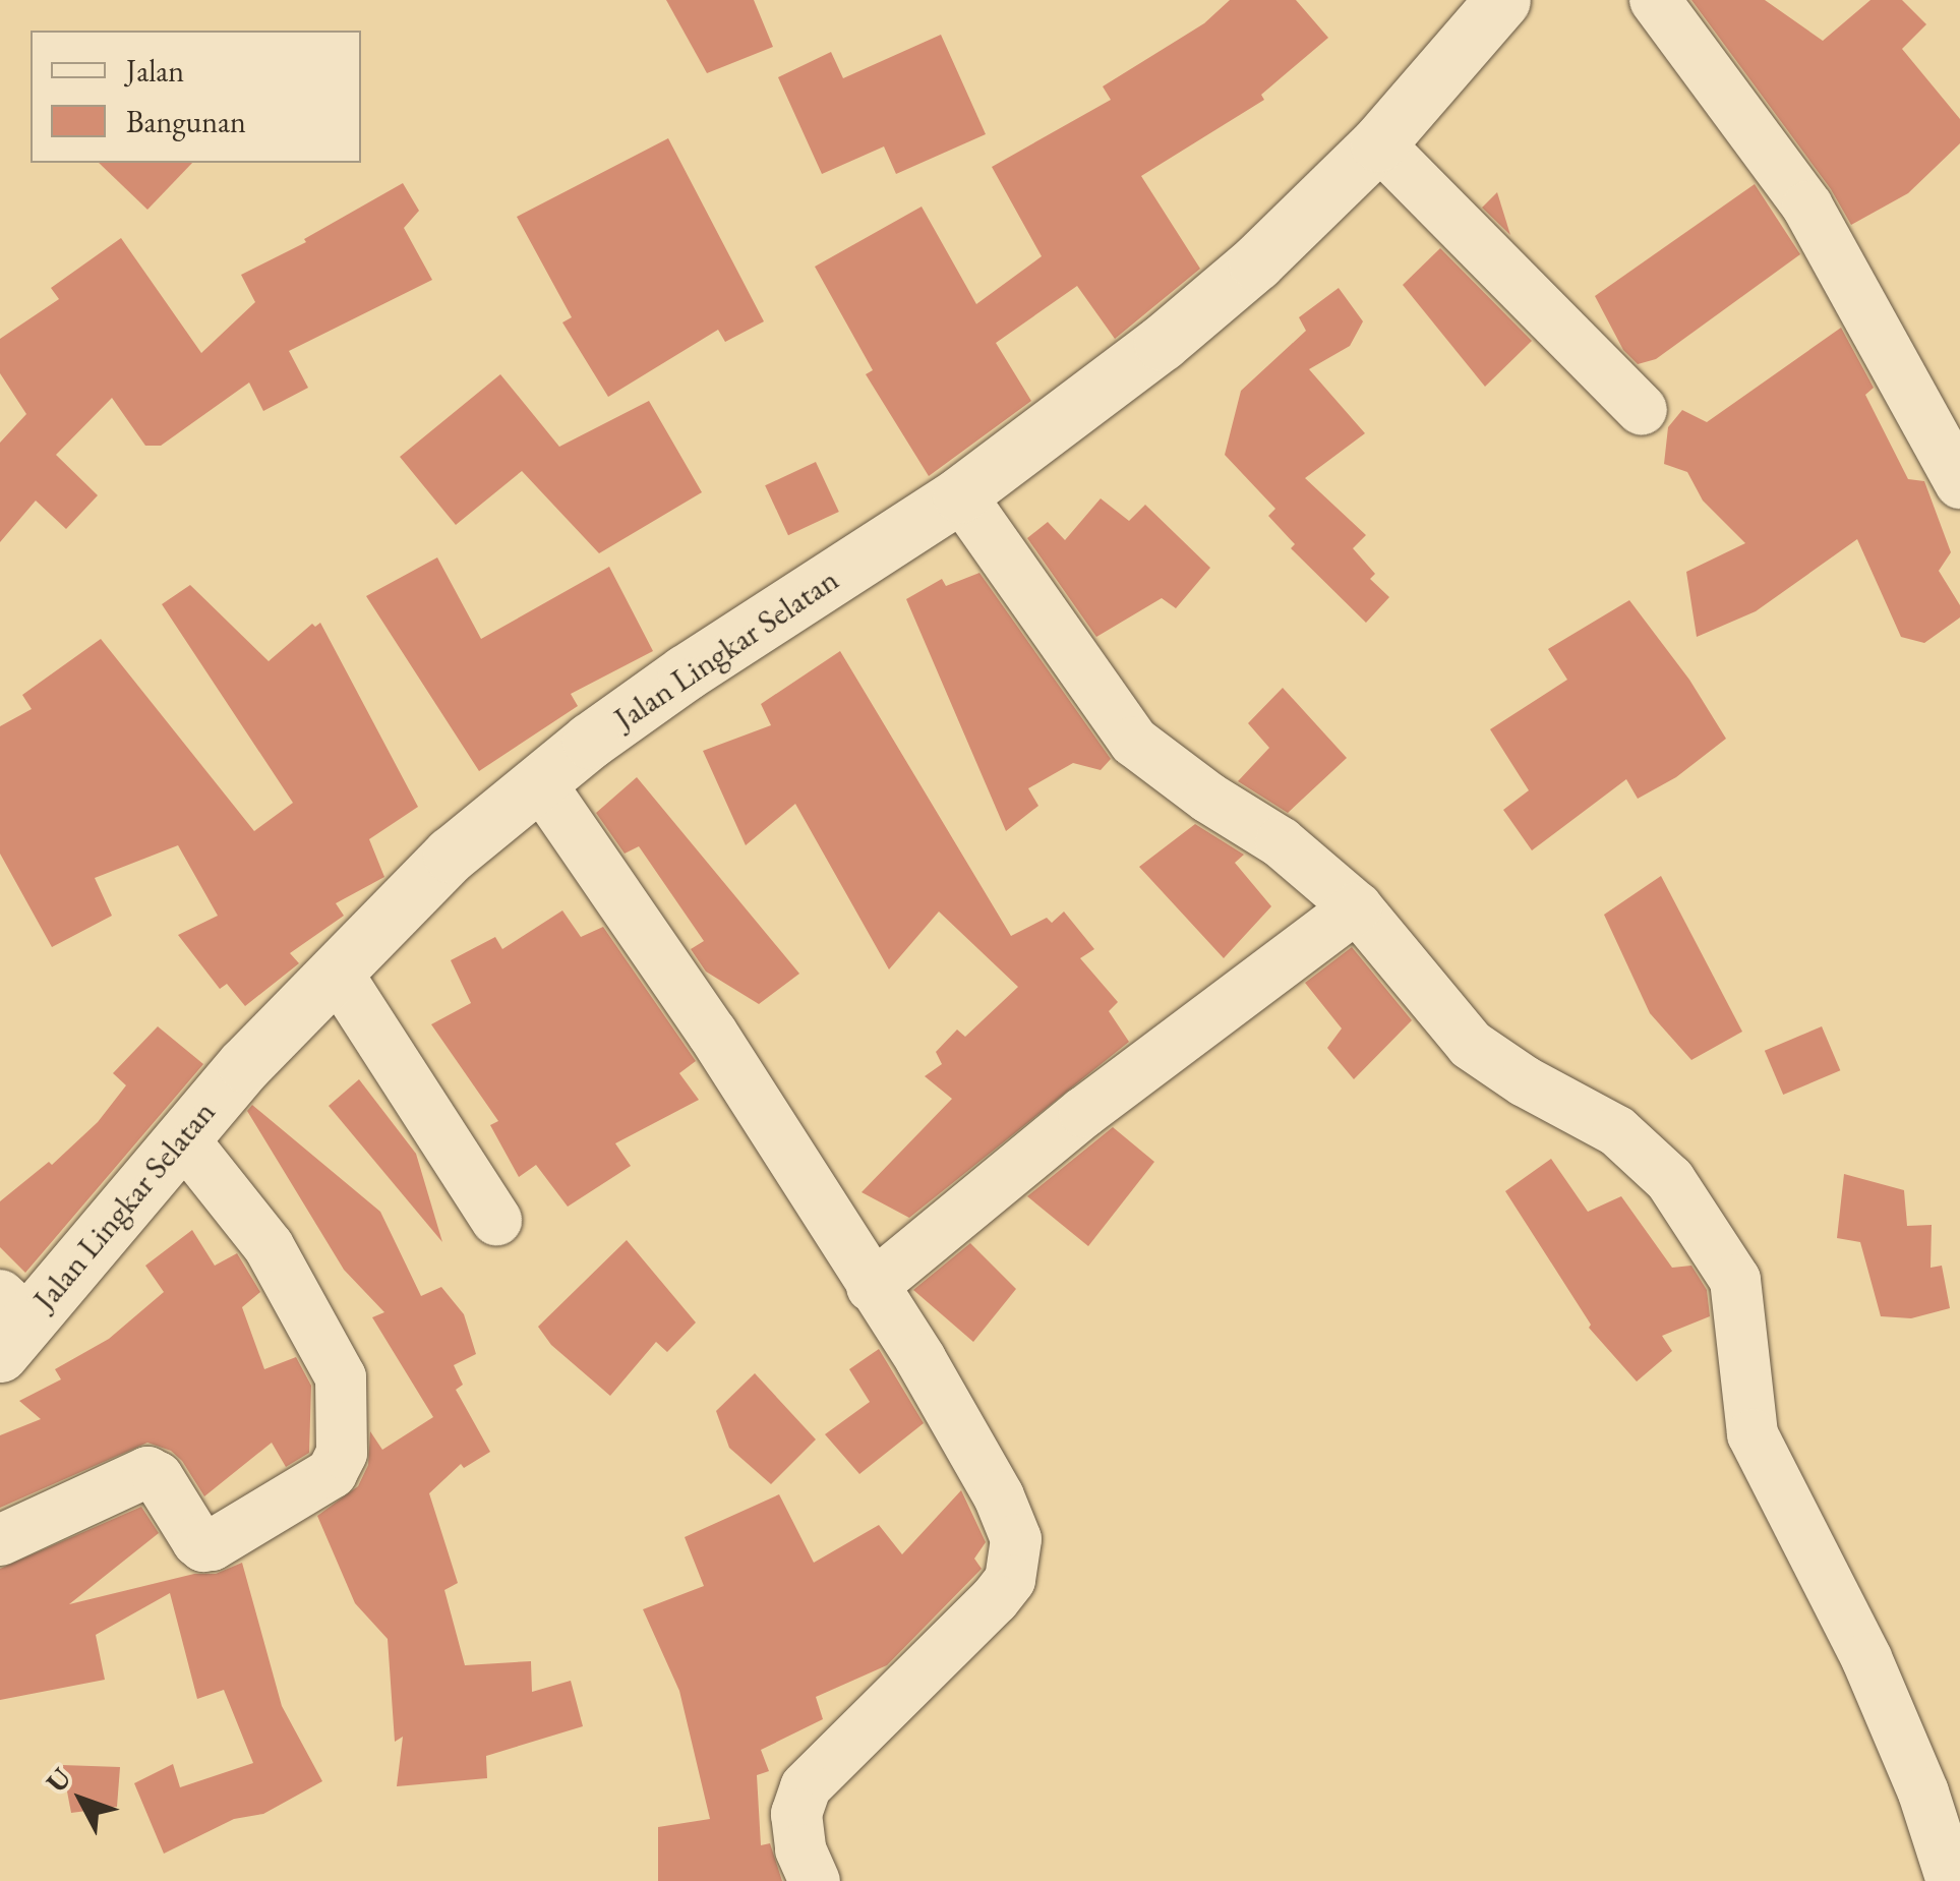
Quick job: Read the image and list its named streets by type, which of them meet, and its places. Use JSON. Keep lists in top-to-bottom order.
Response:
{
  "streets": {
    "street": ["Jalan Lingkar Selatan"]
  },
  "legend": ["Jalan", "Bangunan"],
  "north": "top left"
}
